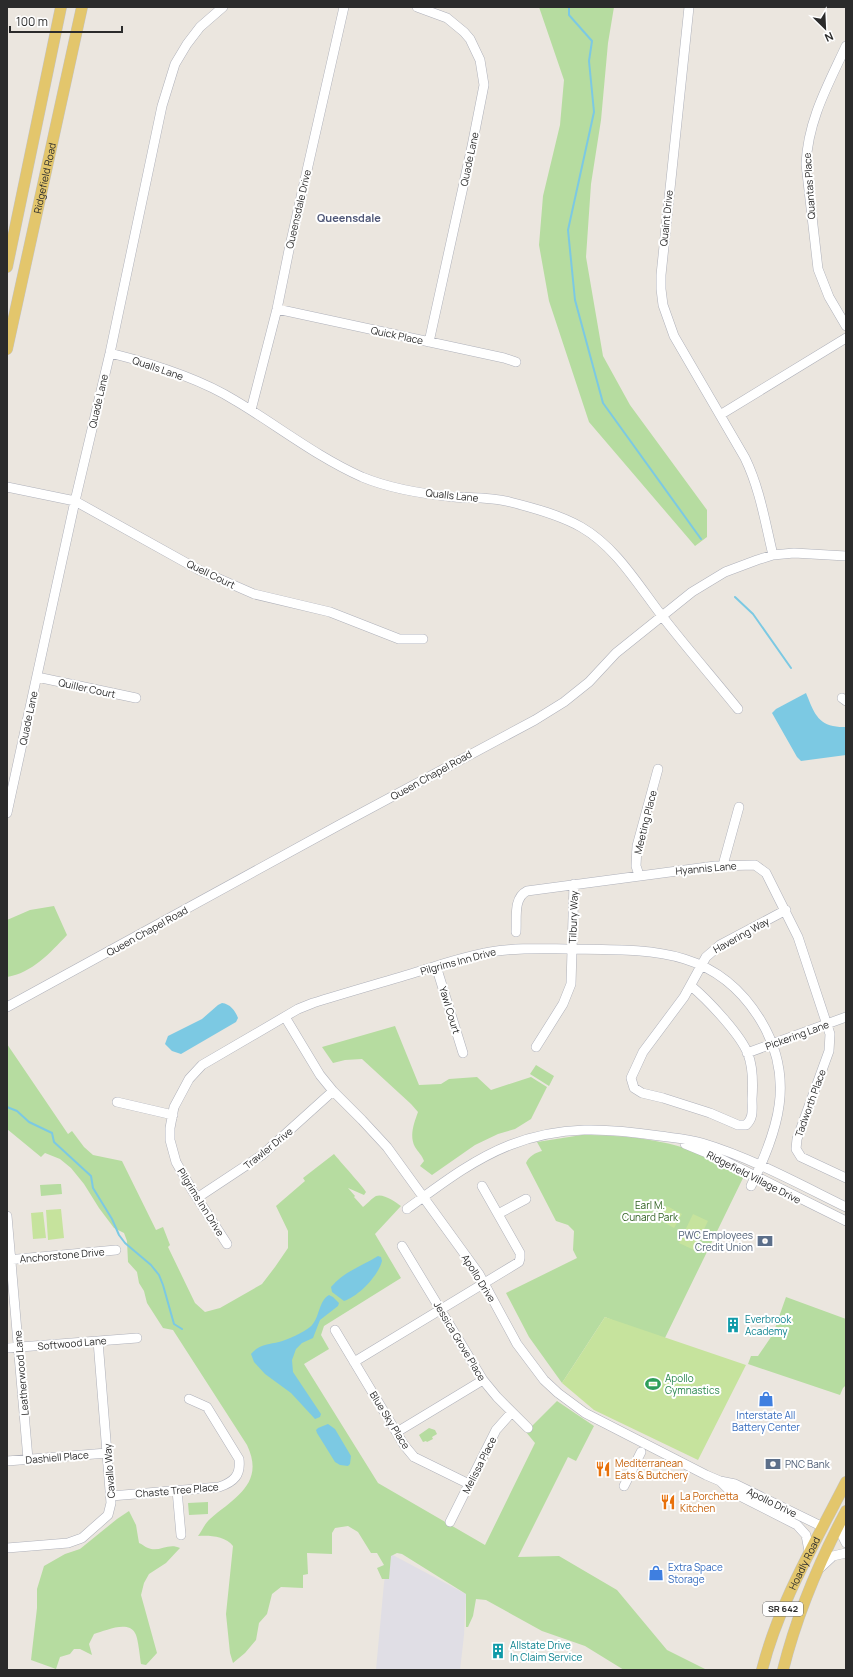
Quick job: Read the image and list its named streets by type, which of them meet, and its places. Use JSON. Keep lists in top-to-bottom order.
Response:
{
  "streets": {
    "main road": ["Ridgefield Road", "Hoadly Road", "SR 642"],
    "street": [
      "Quade Lane",
      "Quantas Place",
      "Queensdale Drive",
      "Quaint Drive",
      "Quick Place",
      "Qualls Lane",
      "Quell Court",
      "Quiller Court",
      "Queen Chapel Road",
      "Meeting Place",
      "Hyannis Lane",
      "Tilbury Way",
      "Havering Way",
      "Pilgrims Inn Drive",
      "Yawl Court",
      "Pickering Lane",
      "Tadworth Place",
      "Trawler Drive",
      "Ridgefield Village Drive",
      "Anchorstone Drive",
      "Apollo Drive",
      "Jessica Grove Place",
      "Softwood Lane",
      "Leatherwood Lane",
      "Blue Sky Place",
      "Dashiell Place",
      "Melissa Place",
      "Cavallo Way",
      "Chaste Tree Place"
    ]
  },
  "crossings": [
    ["Quade Lane", "Quick Place"],
    ["Quade Lane", "Qualls Lane"],
    ["Quade Lane", "Quell Court"],
    ["Quade Lane", "Quiller Court"],
    ["Queensdale Drive", "Quick Place"],
    ["Queensdale Drive", "Qualls Lane"],
    ["Quaint Drive", "Queen Chapel Road"],
    ["Qualls Lane", "Queen Chapel Road"],
    ["Meeting Place", "Hyannis Lane"],
    ["Hyannis Lane", "Tilbury Way"],
    ["Hyannis Lane", "Havering Way"],
    ["Hyannis Lane", "Pickering Lane"],
    ["Hyannis Lane", "Tadworth Place"],
    ["Tilbury Way", "Pilgrims Inn Drive"],
    ["Havering Way", "Pilgrims Inn Drive"],
    ["Havering Way", "Pickering Lane"],
    ["Pilgrims Inn Drive", "Yawl Court"],
    ["Pilgrims Inn Drive", "Pickering Lane"],
    ["Pilgrims Inn Drive", "Trawler Drive"],
    ["Pilgrims Inn Drive", "Ridgefield Village Drive"],
    ["Pilgrims Inn Drive", "Apollo Drive"],
    ["Pickering Lane", "Tadworth Place"],
    ["Trawler Drive", "Apollo Drive"],
    ["Ridgefield Village Drive", "Apollo Drive"],
    ["Anchorstone Drive", "Leatherwood Lane"],
    ["Apollo Drive", "Hoadly Road"],
    ["Jessica Grove Place", "Melissa Place"],
    ["Softwood Lane", "Leatherwood Lane"],
    ["Softwood Lane", "Cavallo Way"],
    ["Leatherwood Lane", "Dashiell Place"],
    ["Blue Sky Place", "Melissa Place"],
    ["Dashiell Place", "Cavallo Way"],
    ["Cavallo Way", "Chaste Tree Place"]
  ],
  "districts": ["Queensdale"],
  "parks": ["Earl M. Cunard Park"],
  "places": {
    "bank": ["PWC Employees Credit Union", "PNC Bank"],
    "building": ["Everbrook Academy", "Allstate Drive In Claim Service"],
    "sports": ["Apollo Gymnastics"],
    "shop": ["Interstate All Battery Center", "Extra Space Storage"],
    "restaurant": ["Mediterranean Eats & Butchery", "La Porchetta Kitchen"]
  },
  "scale_bar": "100 m",
  "north": "bottom right"
}
